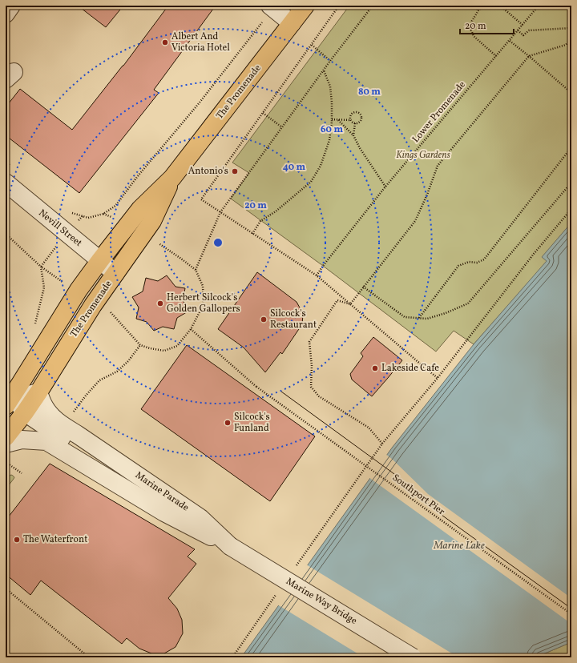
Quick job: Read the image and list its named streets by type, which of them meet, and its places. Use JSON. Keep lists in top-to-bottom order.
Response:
{
  "streets": {
    "main road": ["The Promenade"],
    "street": ["Nevill Street", "Marine Parade", "Marine Way Bridge"],
    "path": ["Lower Promenade", "Southport Pier"]
  },
  "crossings": [
    ["The Promenade", "Nevill Street"],
    ["The Promenade", "Marine Parade"],
    ["Marine Parade", "Marine Way Bridge"]
  ],
  "water": ["Marine Lake"],
  "parks": ["Kings Gardens"],
  "places": [
    "Albert And Victoria Hotel",
    "Antonio's",
    "Herbert Silcock's Golden Gallopers",
    "Silcock's Restaurant",
    "Lakeside Cafe",
    "Silcock's Funland",
    "The Waterfront"
  ],
  "scale_bar": "20 m",
  "rings": [
    "80 m",
    "60 m",
    "40 m",
    "20 m"
  ]
}
